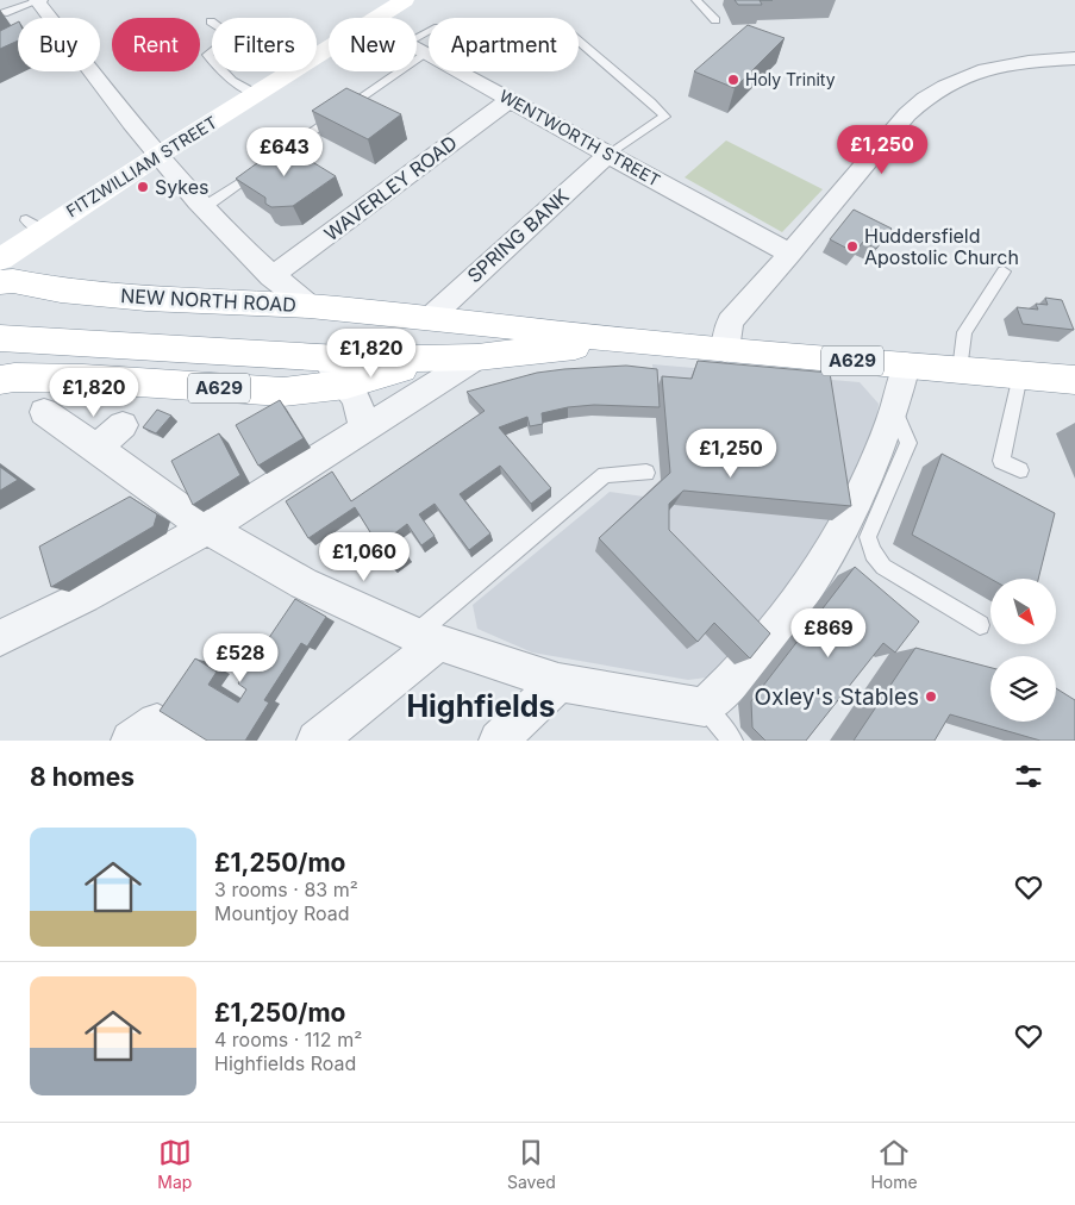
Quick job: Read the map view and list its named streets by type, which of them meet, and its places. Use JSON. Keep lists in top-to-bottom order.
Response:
{
  "streets": {
    "main road": ["FITZWILLIAM STREET", "NEW NORTH ROAD", "A629"],
    "street": ["WENTWORTH STREET", "WAVERLEY ROAD", "SPRING BANK"]
  },
  "crossings": [
    ["WENTWORTH STREET", "WAVERLEY ROAD"],
    ["WENTWORTH STREET", "SPRING BANK"],
    ["SPRING BANK", "NEW NORTH ROAD"],
    ["NEW NORTH ROAD", "A629"]
  ],
  "districts": ["Highfields"],
  "places": [
    "Holy Trinity",
    "Sykes",
    "Huddersfield Apostolic Church",
    "Oxley's Stables"
  ],
  "north": "bottom right",
  "page": {
    "chip": [
      "Buy",
      "Rent",
      "Filters",
      "New",
      "Apartment"
    ],
    "price": [
      "£1,250",
      "£643",
      "£1,820",
      "£1,820",
      "£1,250",
      "£1,060",
      "£869",
      "£528"
    ],
    "heading": "8 homes",
    "list": [
      {
        "name": "£1,250/mo",
        "note": "3 rooms · 83 m² · Mountjoy Road"
      },
      {
        "name": "£1,250/mo",
        "note": "4 rooms · 112 m² · Highfields Road"
      }
    ],
    "tabs": ["Map", "Saved", "Home"]
  }
}
